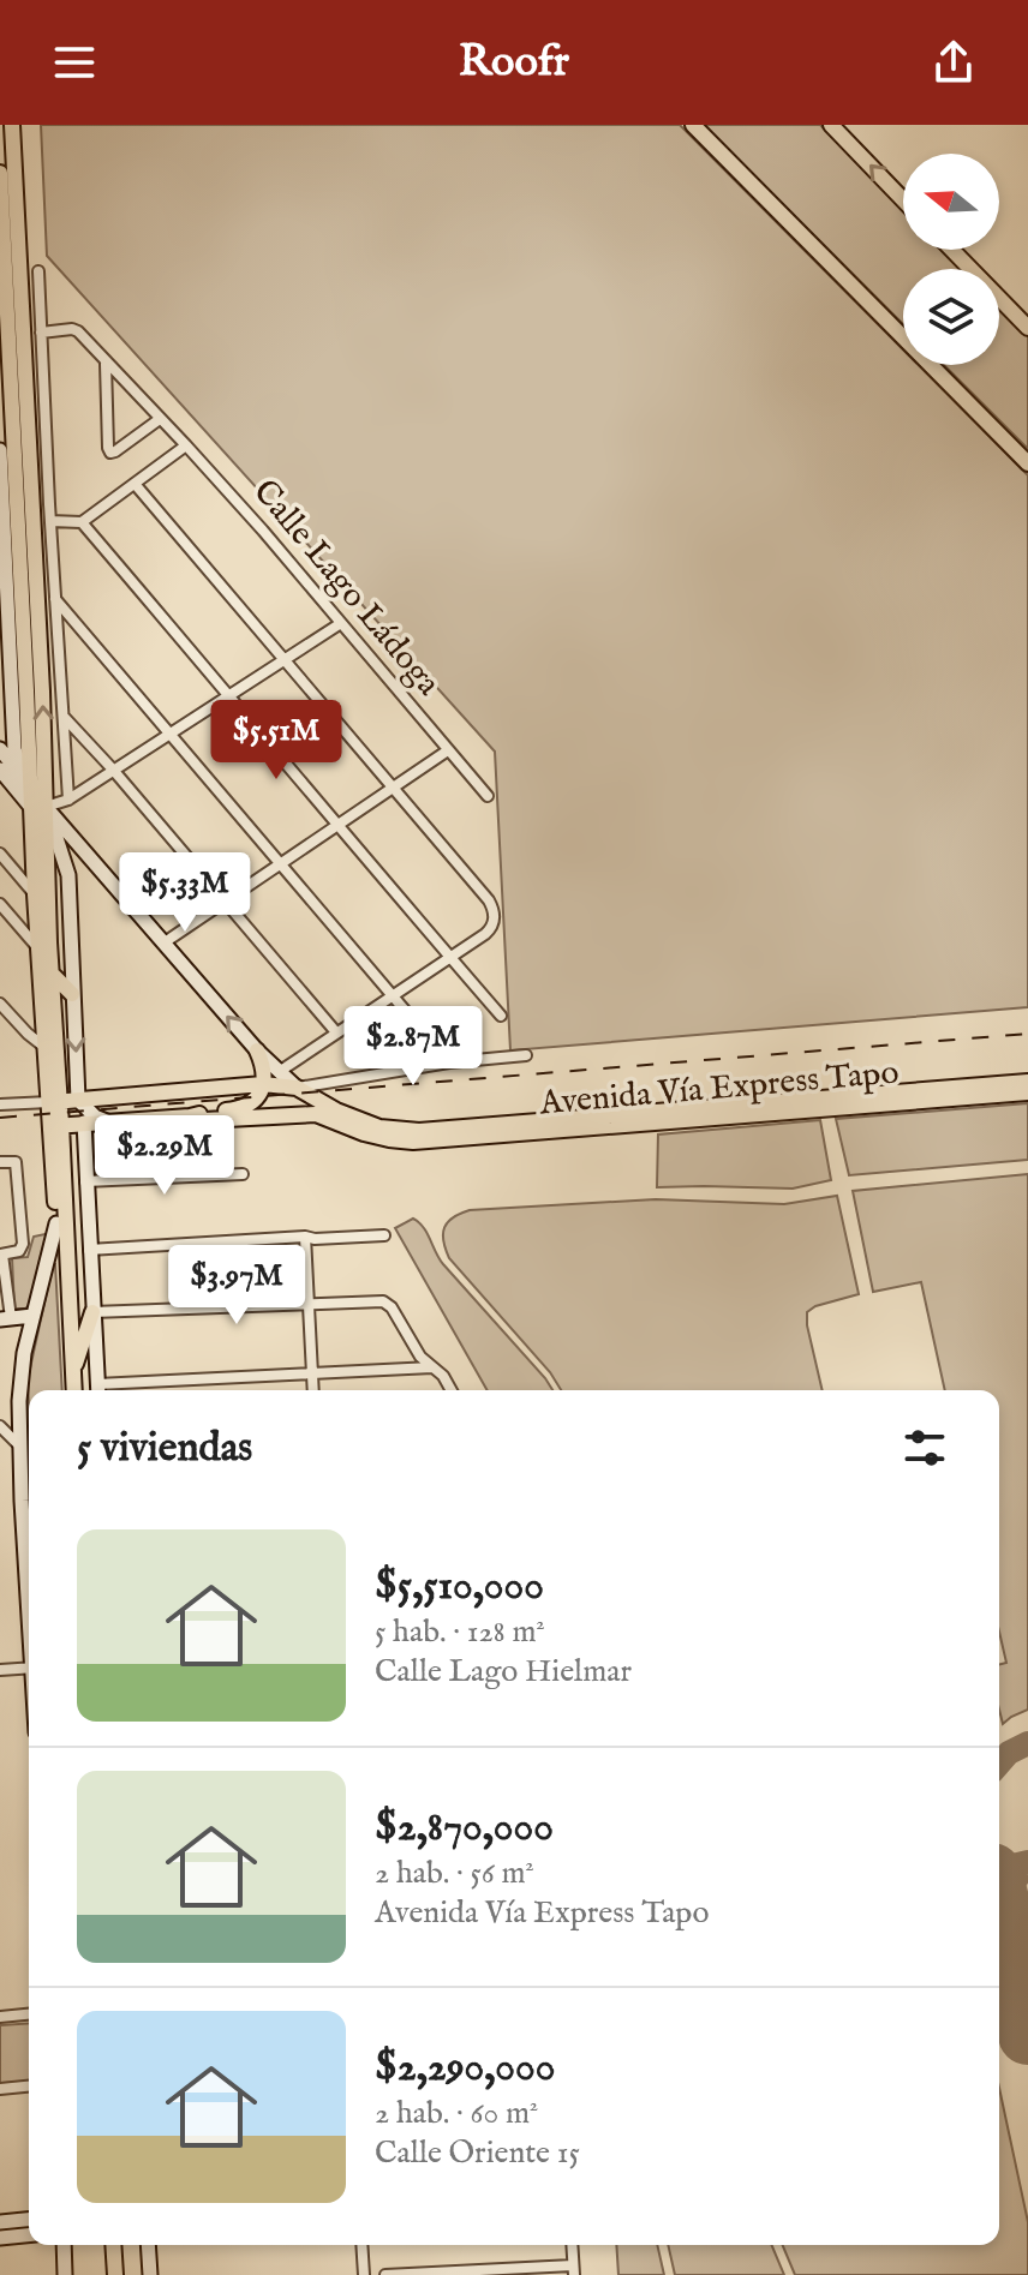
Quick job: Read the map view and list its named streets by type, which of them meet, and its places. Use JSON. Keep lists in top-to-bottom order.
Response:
{
  "streets": {
    "main road": ["Avenida Vía Express Tapo"],
    "street": ["Calle Lago Ládoga"]
  },
  "north": "left",
  "page": {
    "header": "Roofr",
    "price": [
      "$5.51M",
      "$5.33M",
      "$2.87M",
      "$2.29M",
      "$3.97M"
    ],
    "heading": "5 viviendas",
    "list": [
      {
        "name": "$5,510,000",
        "note": "5 hab. · 128 m² · Calle Lago Hielmar"
      },
      {
        "name": "$2,870,000",
        "note": "2 hab. · 56 m² · Avenida Vía Express Tapo"
      },
      {
        "name": "$2,290,000",
        "note": "2 hab. · 60 m² · Calle Oriente 15"
      }
    ]
  }
}
